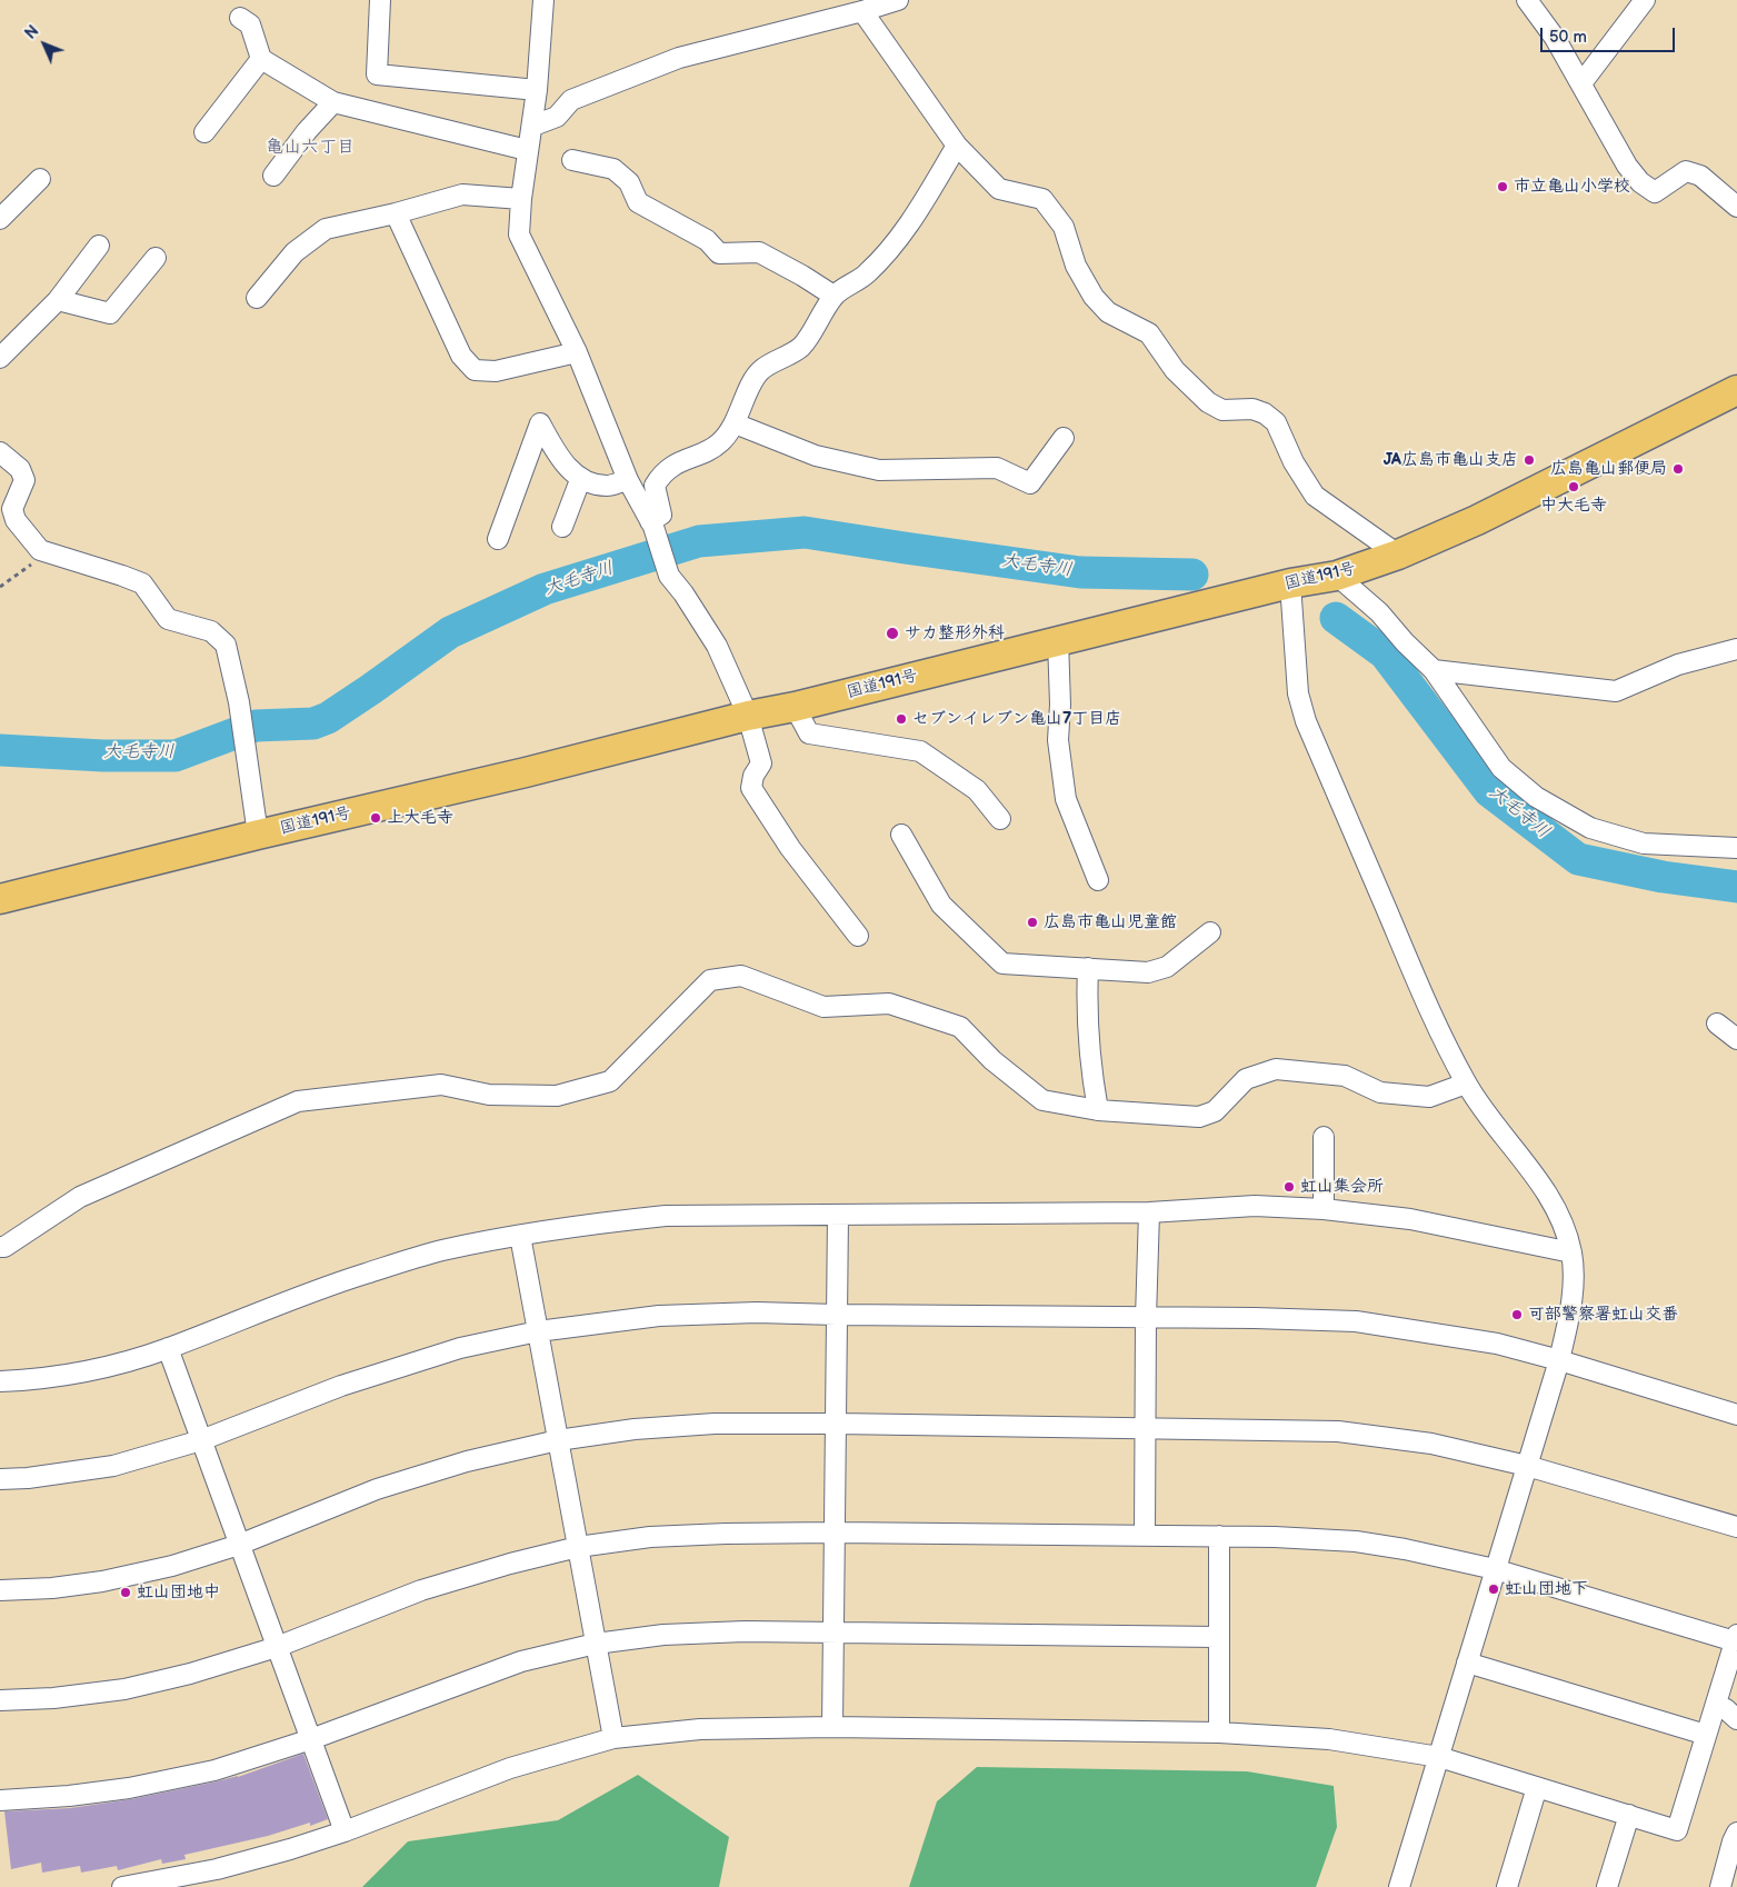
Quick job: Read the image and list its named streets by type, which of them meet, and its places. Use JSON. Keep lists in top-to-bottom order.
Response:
{
  "streets": {
    "highway": ["国道191号"]
  },
  "districts": ["亀山六丁目"],
  "water": ["大毛寺川"],
  "places": [
    "市立亀山小学校",
    "JA広島市亀山支店",
    "広島亀山郵便局",
    "中大毛寺",
    "サカ整形外科",
    "セブンイレブン亀山7丁目店",
    "上大毛寺",
    "広島市亀山児童館",
    "虹山集会所",
    "可部警察署虹山交番",
    "虹山団地下",
    "虹山団地中"
  ],
  "scale_bar": "50 m",
  "north": "top left"
}
